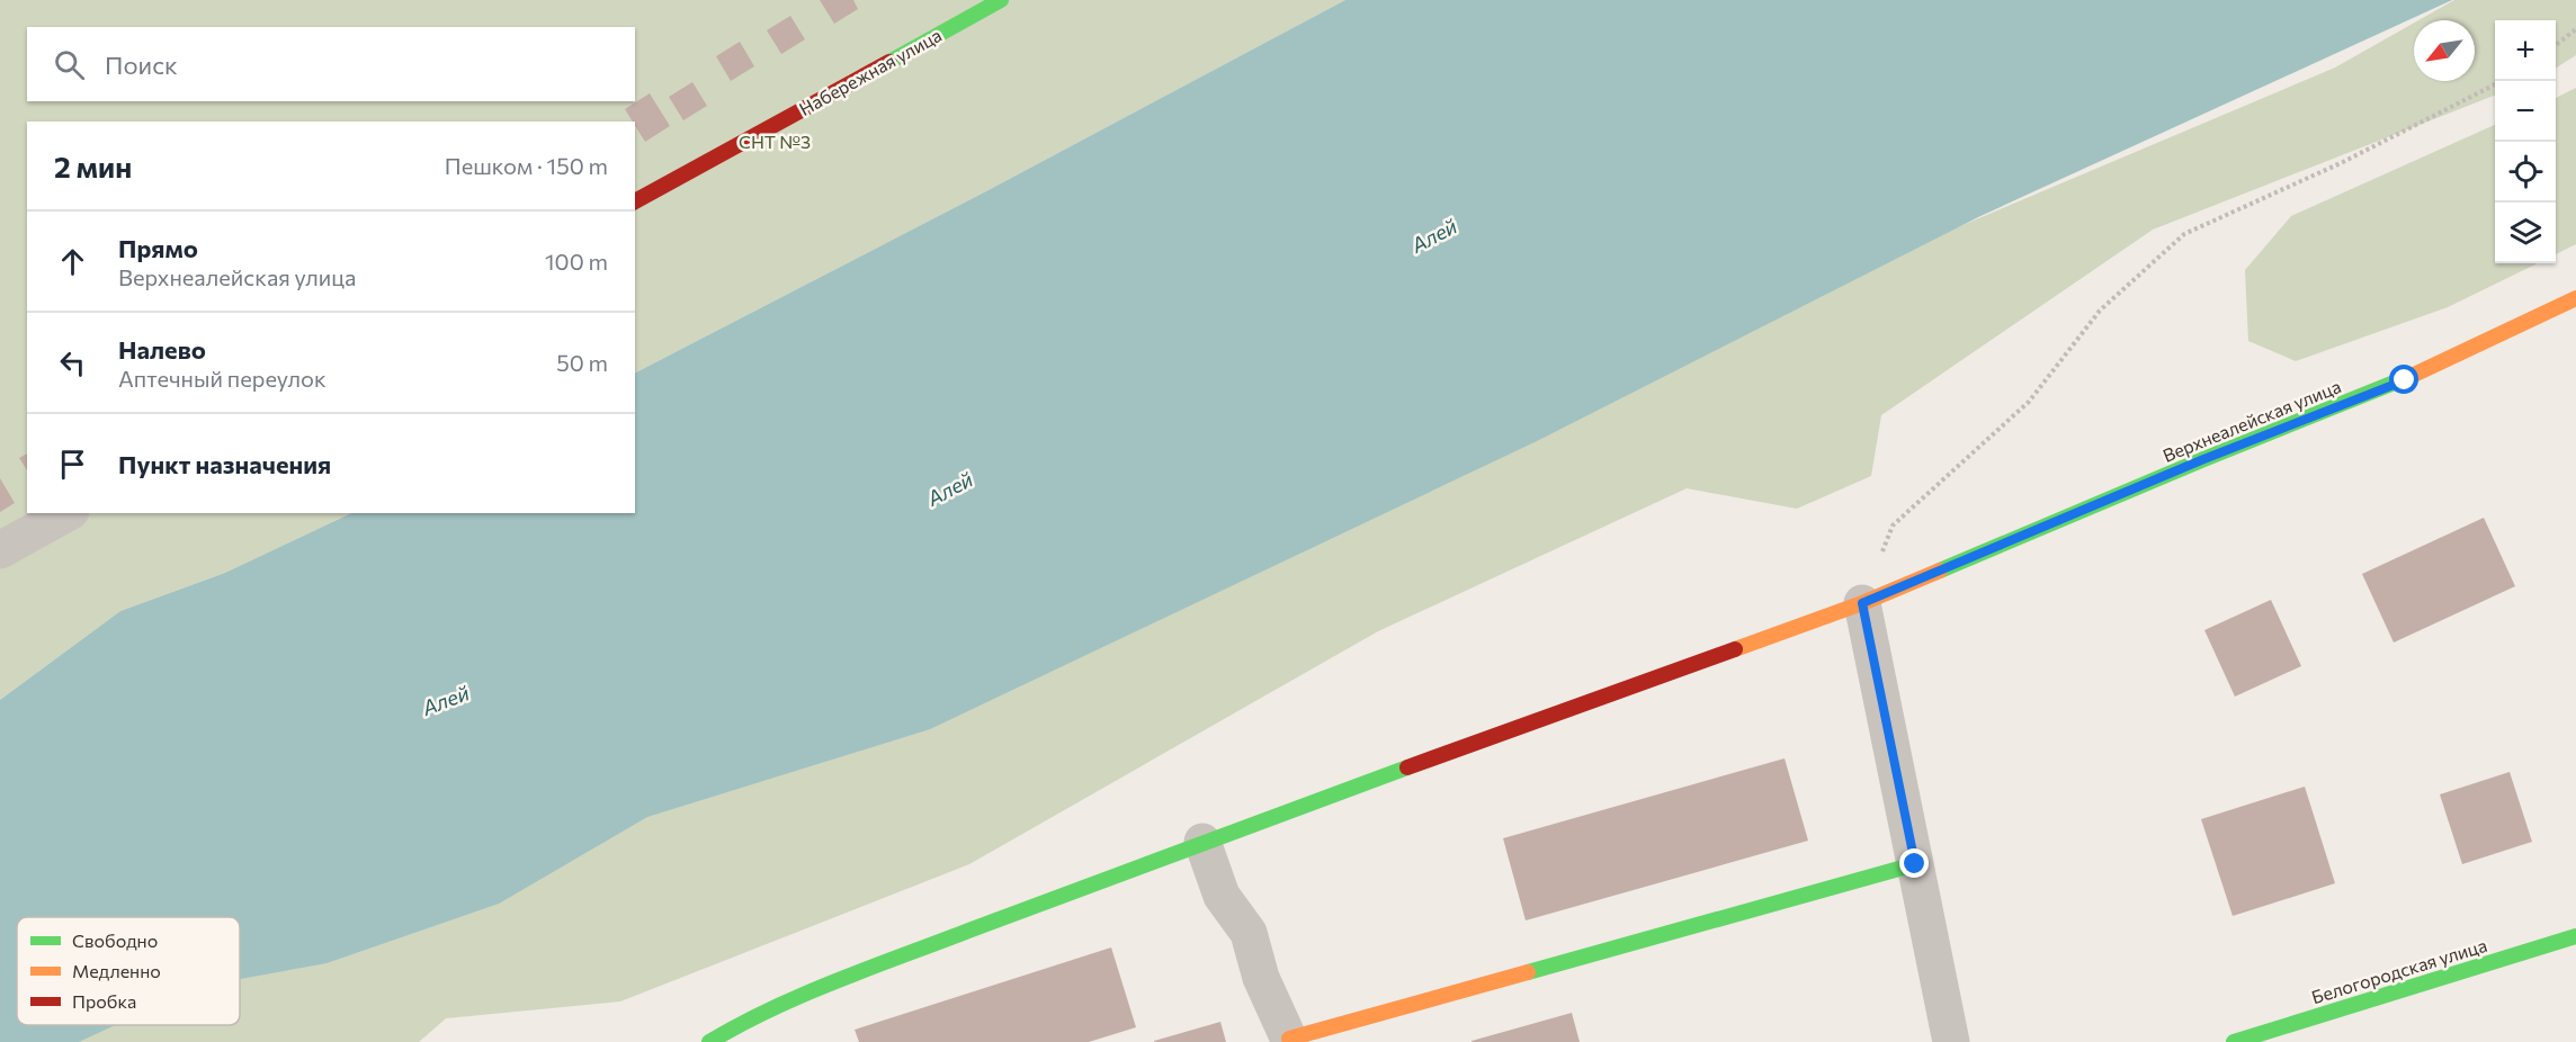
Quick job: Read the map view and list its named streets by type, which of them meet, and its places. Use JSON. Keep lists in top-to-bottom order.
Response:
{
  "streets": {
    "street": ["Набережная улица", "Верхнеалейская улица", "Белогородская улица"]
  },
  "water": ["Алей"],
  "parks": ["СНТ №3"],
  "legend": ["Свободно", "Медленно", "Пробка"],
  "north": "bottom left",
  "page": {
    "map_buttons": ["+", "−"],
    "search": "Поиск",
    "heading": ["2 мин", "Пешком · 150 m"],
    "list": [
      ["Прямо", "Верхнеалейская улица", "100 m"],
      ["Налево", "Аптечный переулок", "50 m"],
      "Пункт назначения"
    ]
  }
}
